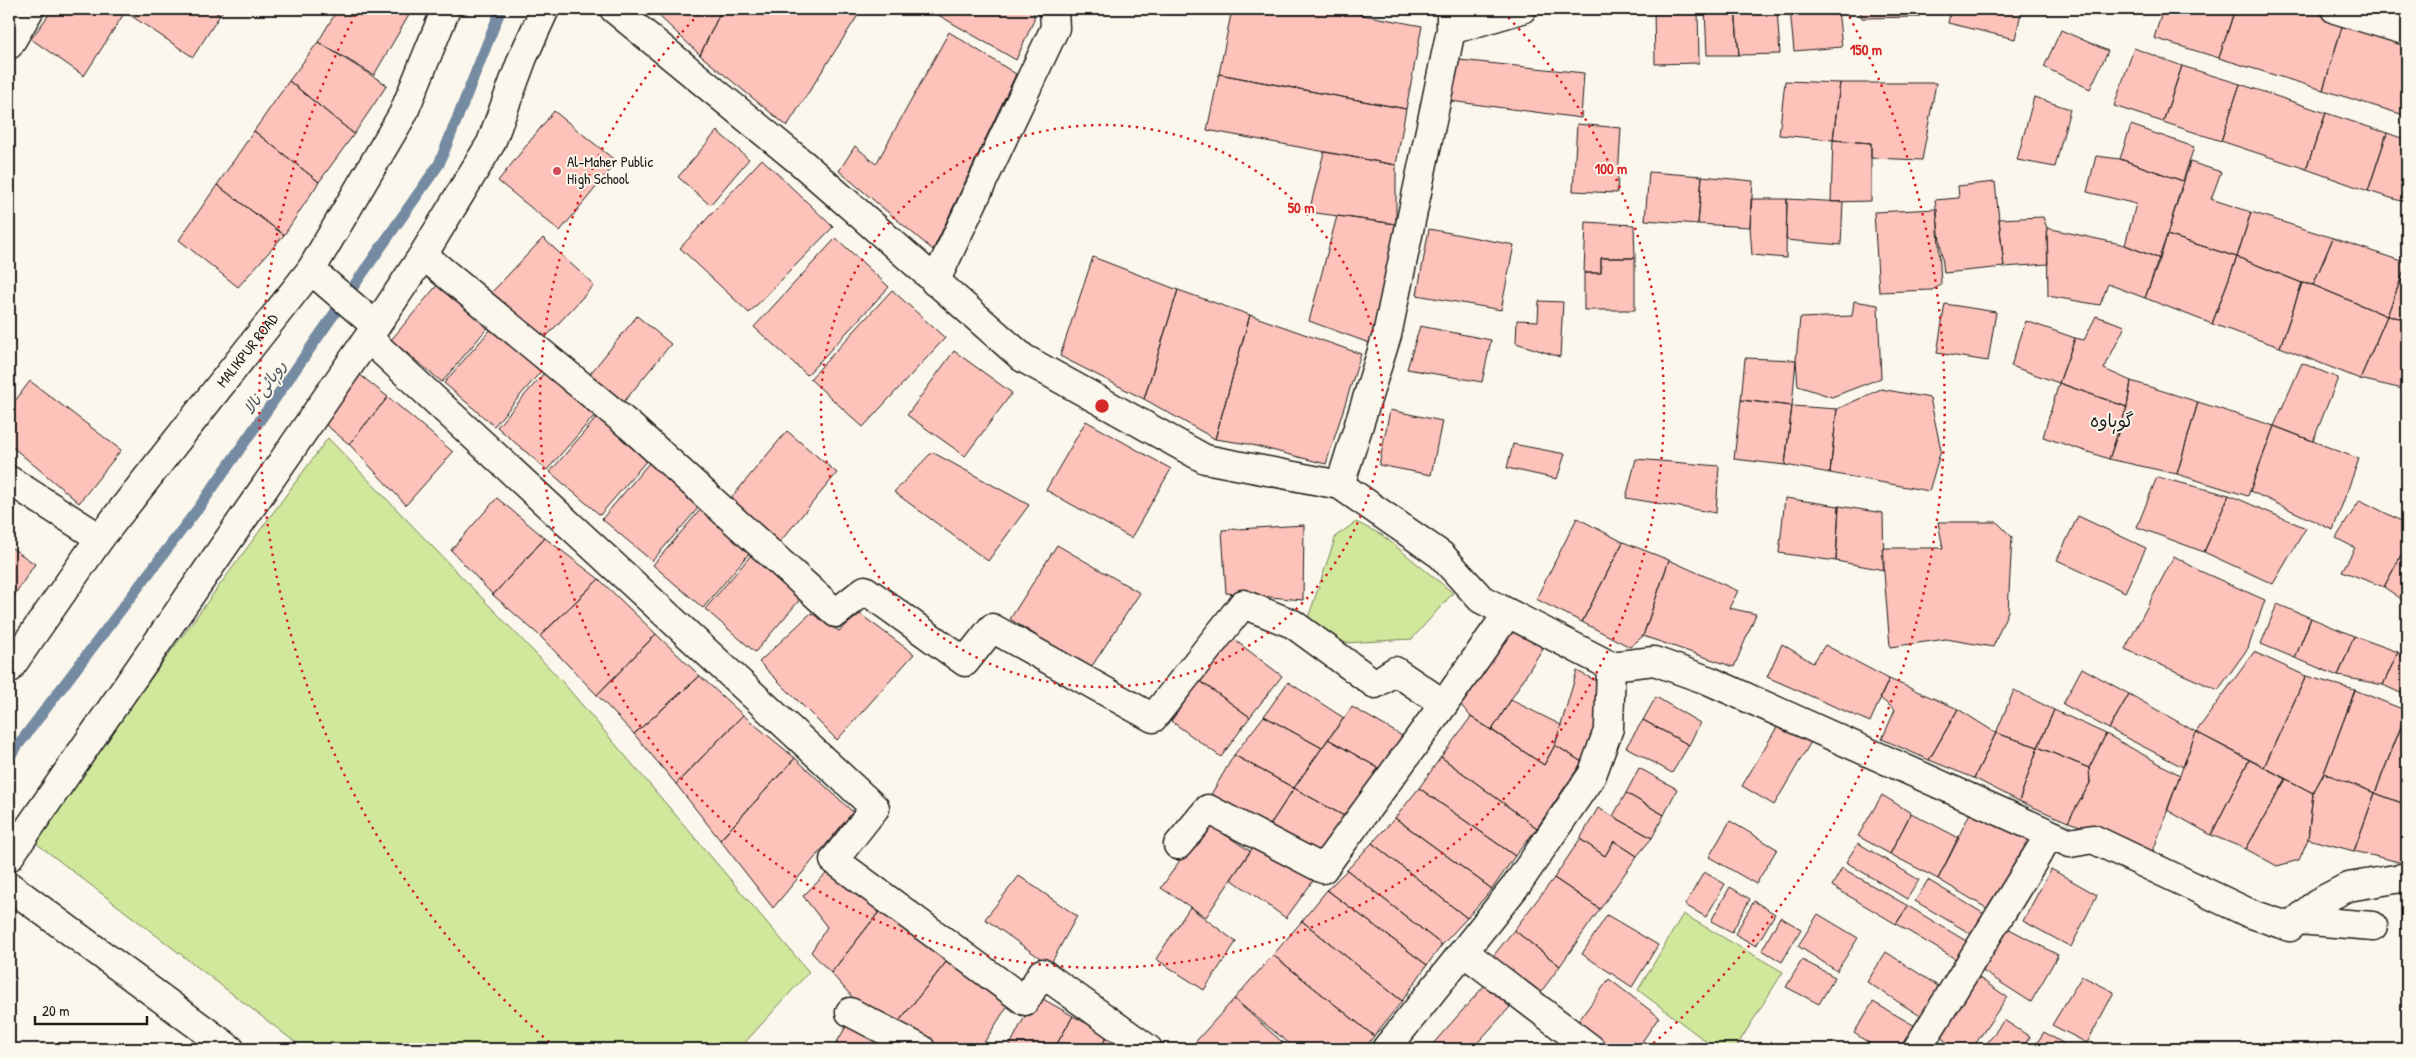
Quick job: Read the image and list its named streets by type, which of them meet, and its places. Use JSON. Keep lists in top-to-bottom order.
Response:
{
  "streets": {
    "street": ["MALIKPUR ROAD"]
  },
  "districts": ["گوہاوہ"],
  "water": ["روہائی نالا"],
  "places": ["Al-Maher Public High School"],
  "scale_bar": "20 m",
  "rings": ["150 m", "100 m", "50 m"]
}
